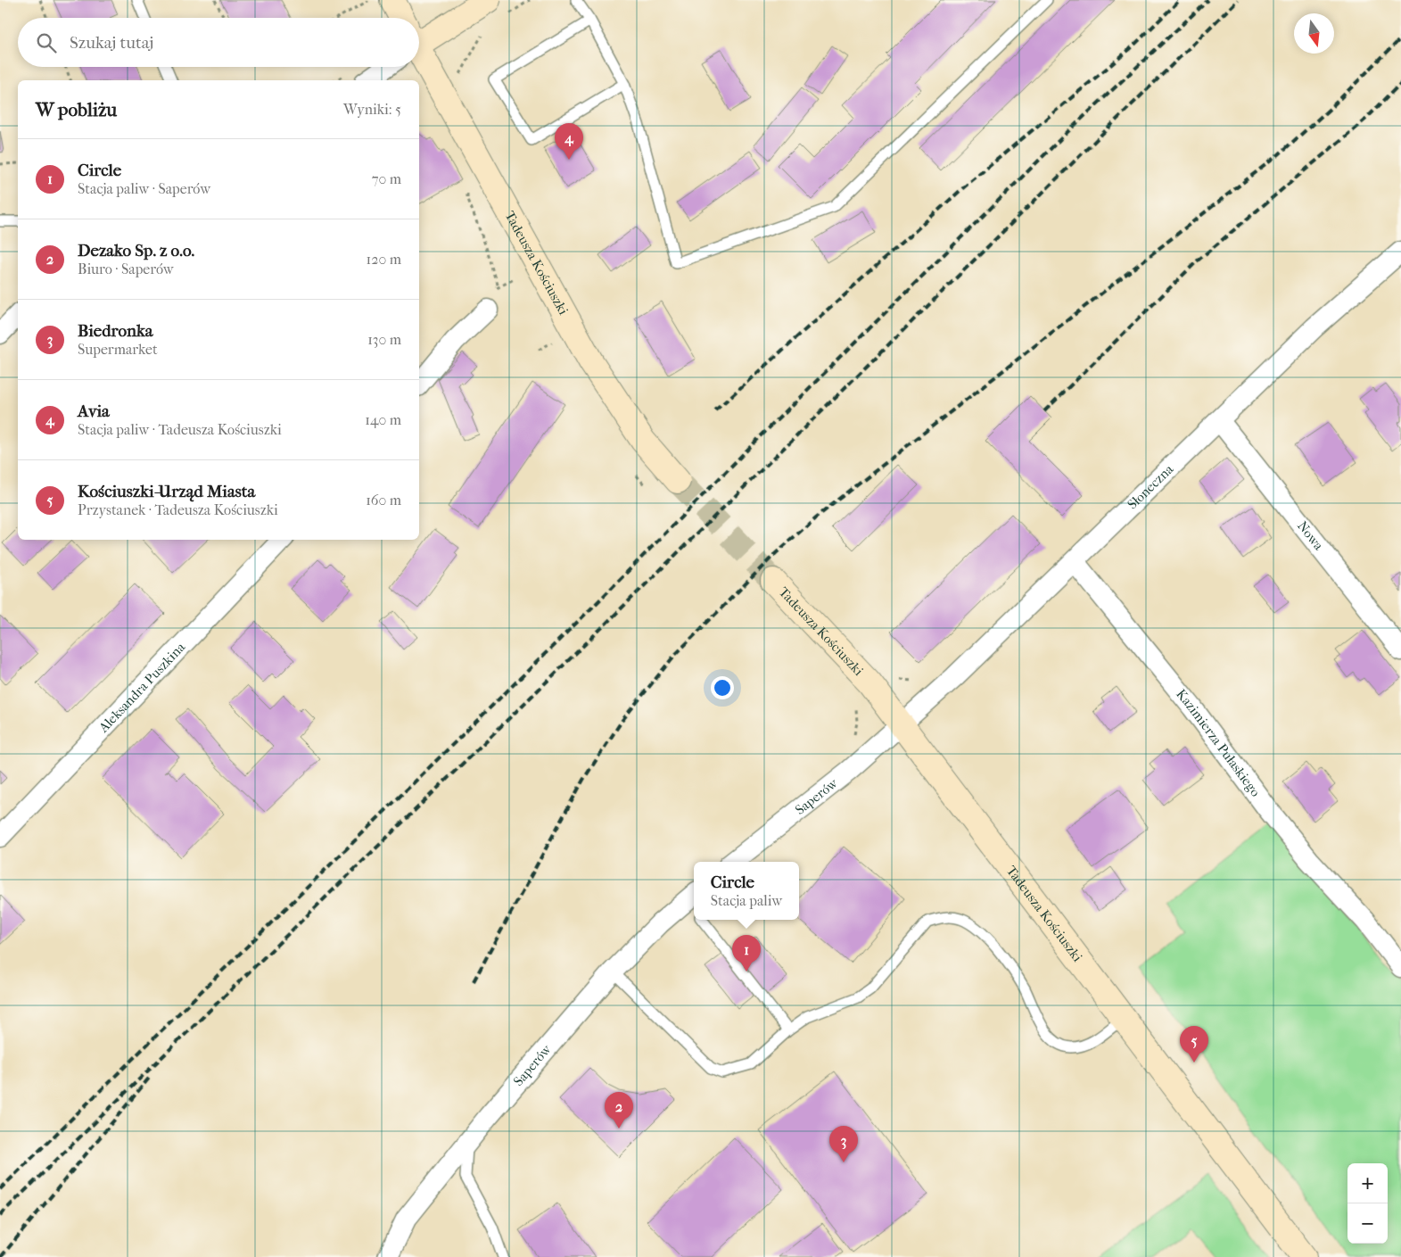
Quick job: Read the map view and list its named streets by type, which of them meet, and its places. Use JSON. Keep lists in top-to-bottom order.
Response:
{
  "streets": {
    "street": [
      "Tadeusza Kościuszki",
      "Słoneczna",
      "Nowa",
      "Aleksandra Puszkina",
      "Kazimierza Pułaskiego",
      "Saperów"
    ]
  },
  "crossings": [
    ["Tadeusza Kościuszki", "Słoneczna"],
    ["Tadeusza Kościuszki", "Saperów"],
    ["Słoneczna", "Nowa"],
    ["Słoneczna", "Kazimierza Pułaskiego"],
    ["Słoneczna", "Saperów"]
  ],
  "north": "bottom",
  "page": {
    "search": "Szukaj tutaj",
    "heading": ["W pobliżu", "Wyniki: 5"],
    "pins": [
      "4",
      "1",
      "5",
      "2",
      "3"
    ],
    "list": [
      {
        "mark": "1",
        "name": "Circle",
        "note": "Stacja paliw · Saperów",
        "value": "70 m"
      },
      {
        "mark": "2",
        "name": "Dezako Sp. z o.o.",
        "note": "Biuro · Saperów",
        "value": "120 m"
      },
      {
        "mark": "3",
        "name": "Biedronka",
        "note": "Supermarket",
        "value": "130 m"
      },
      {
        "mark": "4",
        "name": "Avia",
        "note": "Stacja paliw · Tadeusza Kościuszki",
        "value": "140 m"
      },
      {
        "mark": "5",
        "name": "Kościuszki-Urząd Miasta",
        "note": "Przystanek · Tadeusza Kościuszki",
        "value": "160 m"
      }
    ],
    "popup": ["Circle", "Stacja paliw"],
    "map_buttons": ["+", "−"]
  }
}
